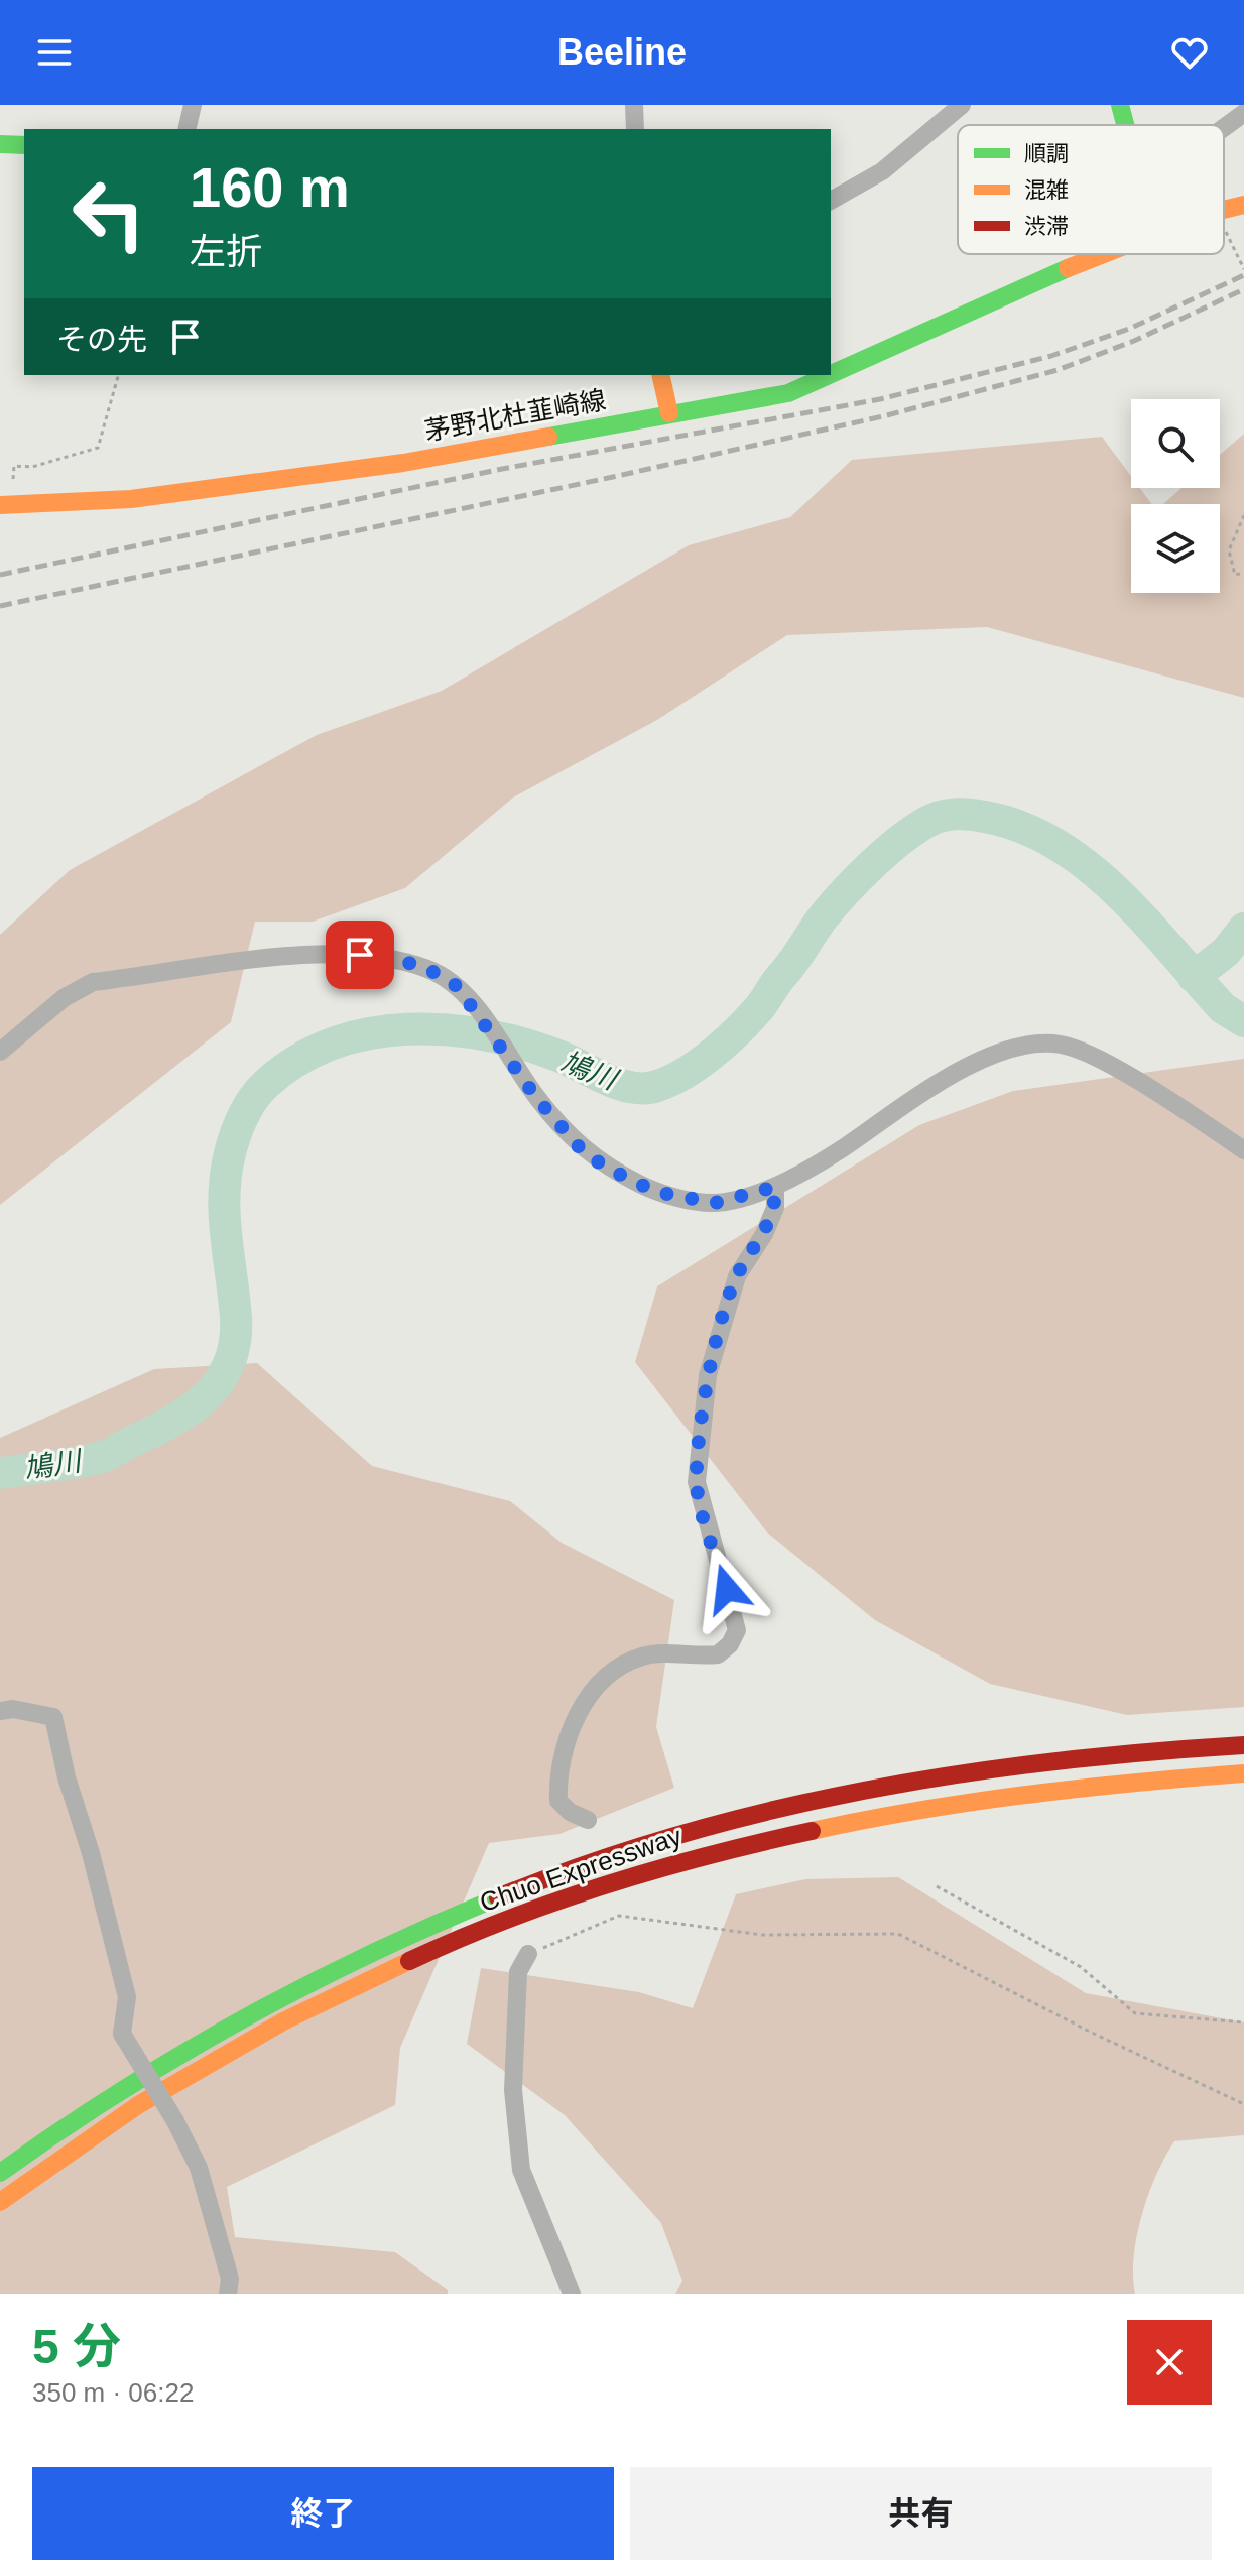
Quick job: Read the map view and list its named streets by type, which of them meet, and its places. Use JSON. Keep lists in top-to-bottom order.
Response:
{
  "streets": {
    "main road": ["茅野北杜韮崎線", "Chuo Expressway"]
  },
  "water": ["鳩川"],
  "legend": ["順調", "混雑", "渋滞"],
  "page": {
    "header": "Beeline",
    "turn": ["160 m", "左折"],
    "then": "その先",
    "heading": ["5 分", "350 m · 06:22"],
    "buttons": ["終了", "共有"]
  }
}
